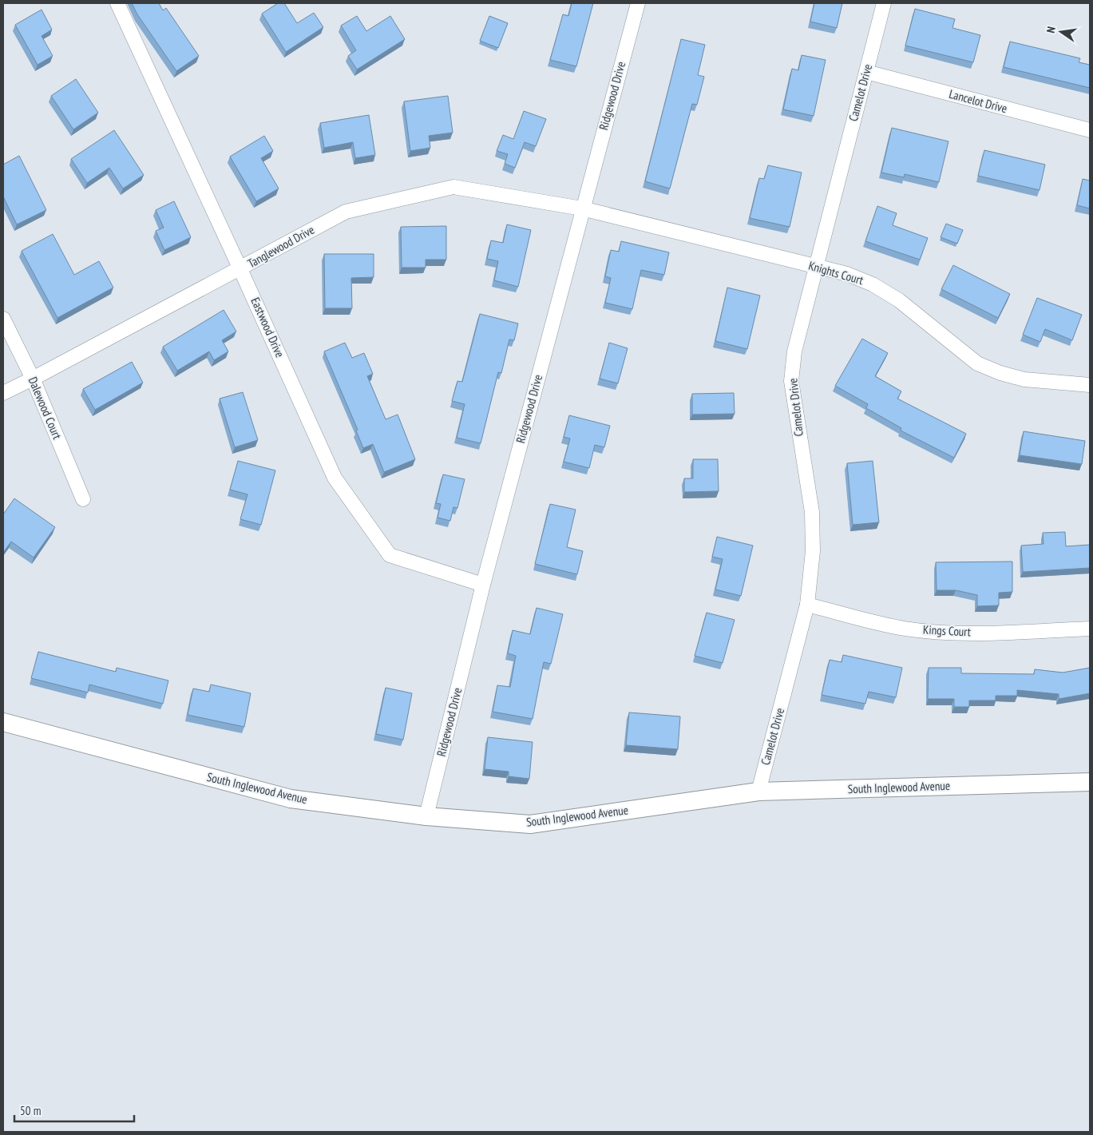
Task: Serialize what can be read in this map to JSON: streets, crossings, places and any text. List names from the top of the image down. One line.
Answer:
{"streets":{"street":["Camelot Drive","Ridgewood Drive","Lancelot Drive","Tanglewood Drive","Knights Court","Eastwood Drive","Dalewood Court","Kings Court","South Inglewood Avenue"]},"crossings":[["Camelot Drive","Lancelot Drive"],["Camelot Drive","Knights Court"],["Camelot Drive","Kings Court"],["Camelot Drive","South Inglewood Avenue"],["Ridgewood Drive","Tanglewood Drive"],["Ridgewood Drive","Knights Court"],["Ridgewood Drive","Eastwood Drive"],["Ridgewood Drive","South Inglewood Avenue"],["Tanglewood Drive","Knights Court"],["Tanglewood Drive","Eastwood Drive"],["Tanglewood Drive","Dalewood Court"]],"scale_bar":"50 m","north":"left"}
